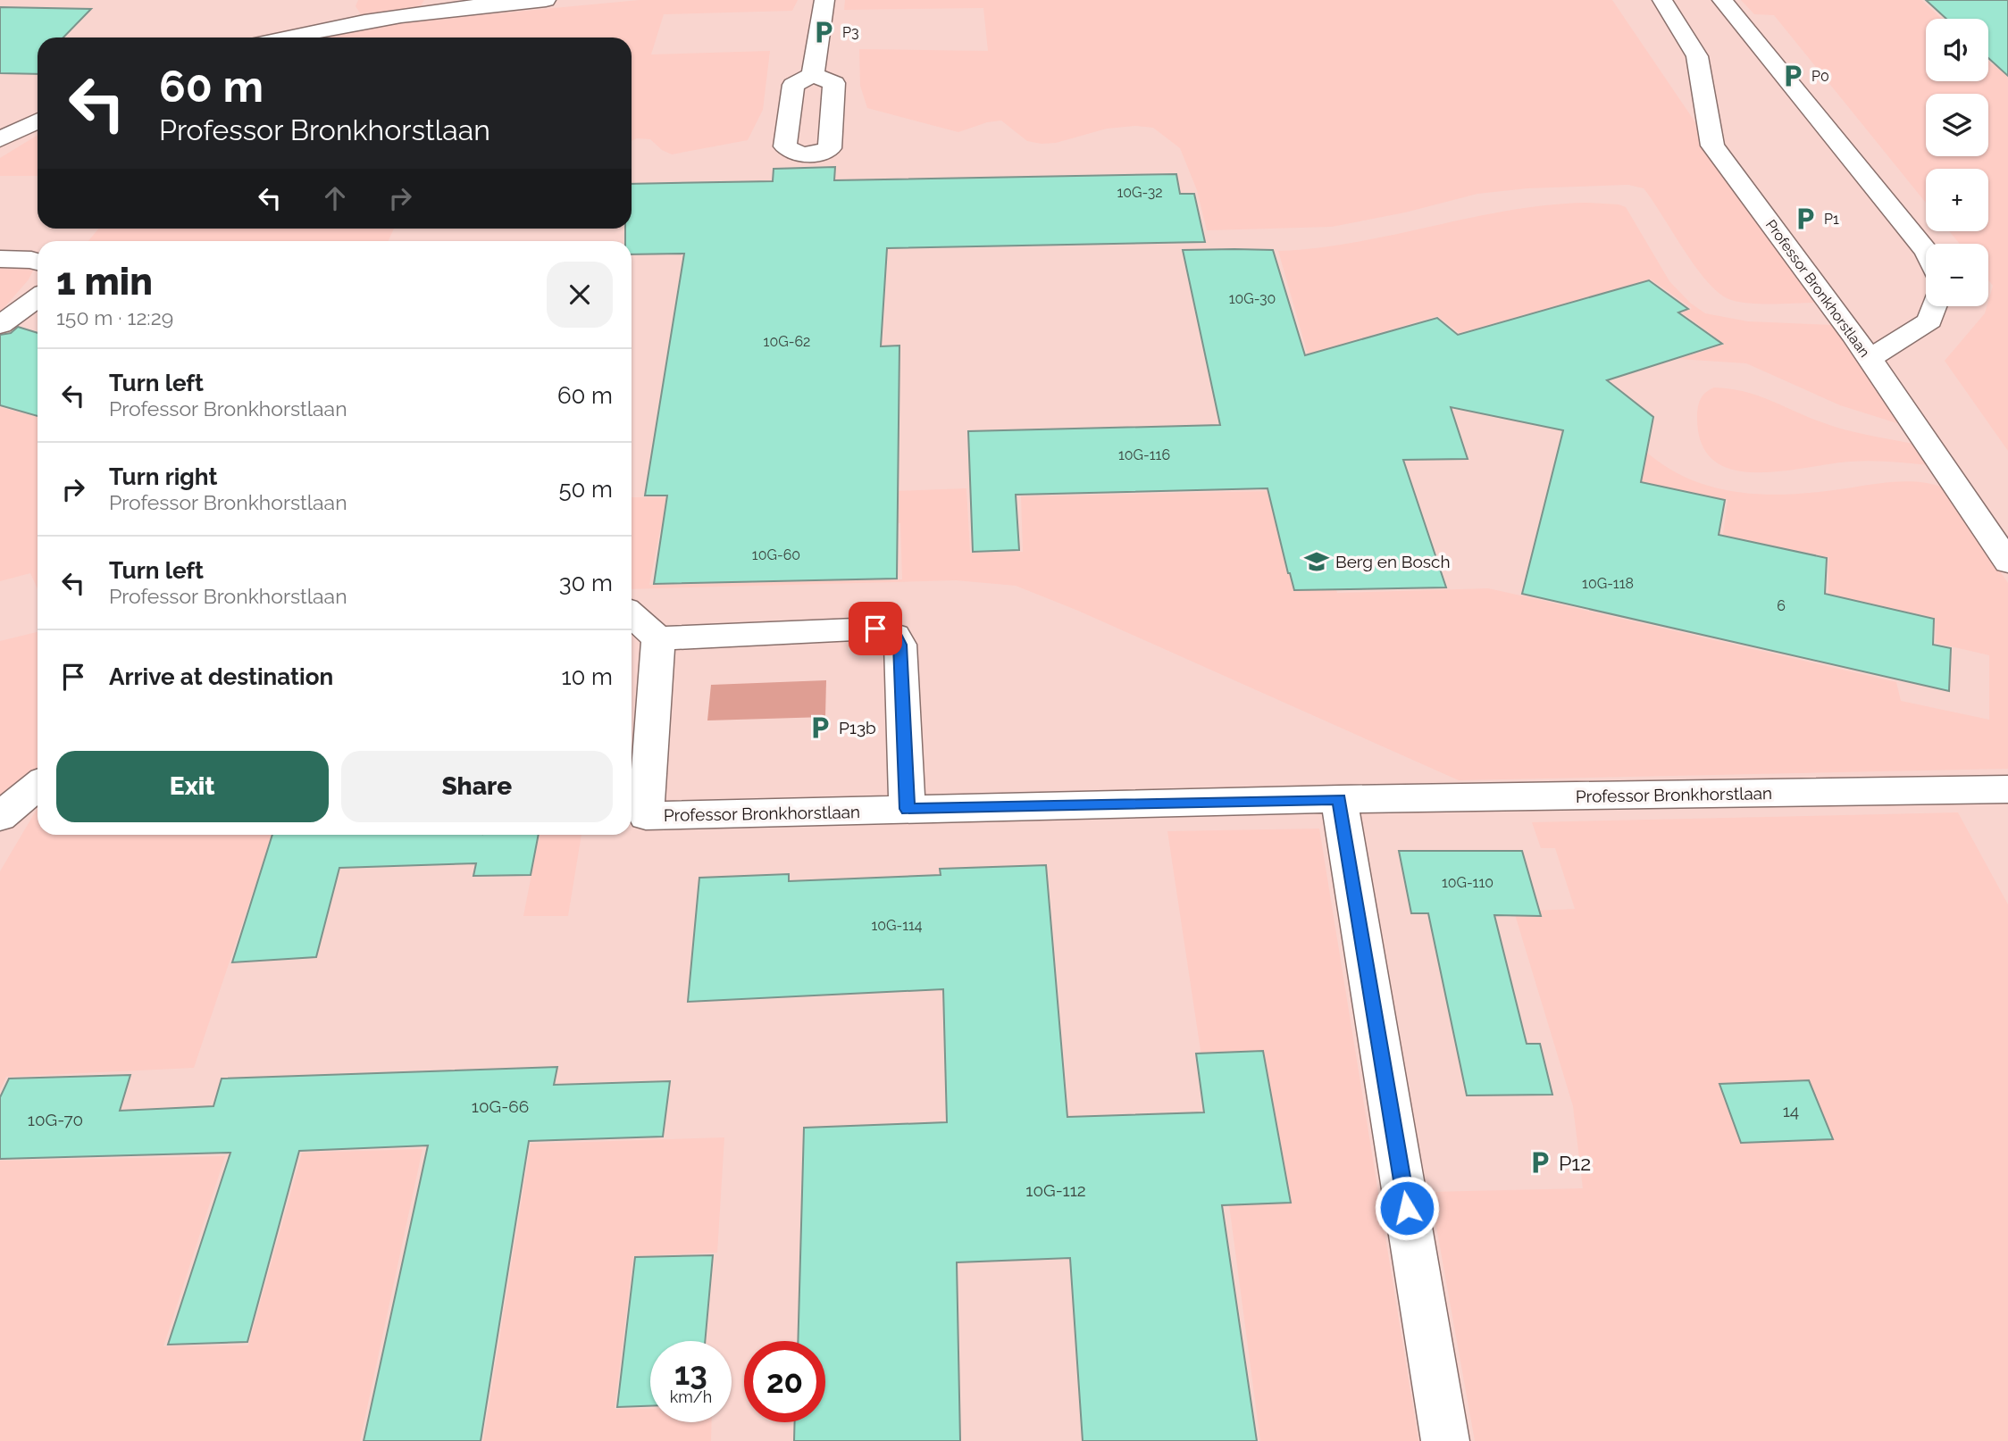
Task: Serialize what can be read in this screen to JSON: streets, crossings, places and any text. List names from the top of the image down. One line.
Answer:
{"streets":{"lane":["Professor Bronkhorstlaan"]},"places":{"parking":["P3","P0","P1","P13b","P12"],"school or university":["Berg en Bosch"]},"house_numbers":["10G-32","10G-30","10G-62","10G-116","10G-60","10G-118","6","10G-110","10G-114","10G-66","14","10G-70","10G-112"],"page":{"map_buttons":["+","−"],"turn":["60 m","Professor Bronkhorstlaan"],"heading":["1 min","150 m · 12:29"],"list":[{"name":"Turn left","note":"Professor Bronkhorstlaan","value":"60 m"},{"name":"Turn right","note":"Professor Bronkhorstlaan","value":"50 m"},{"name":"Turn left","note":"Professor Bronkhorstlaan","value":"30 m"},{"name":"Arrive at destination","value":"10 m"}],"buttons":["Exit","Share"],"speed":"13 km/h","limit":"20"}}
